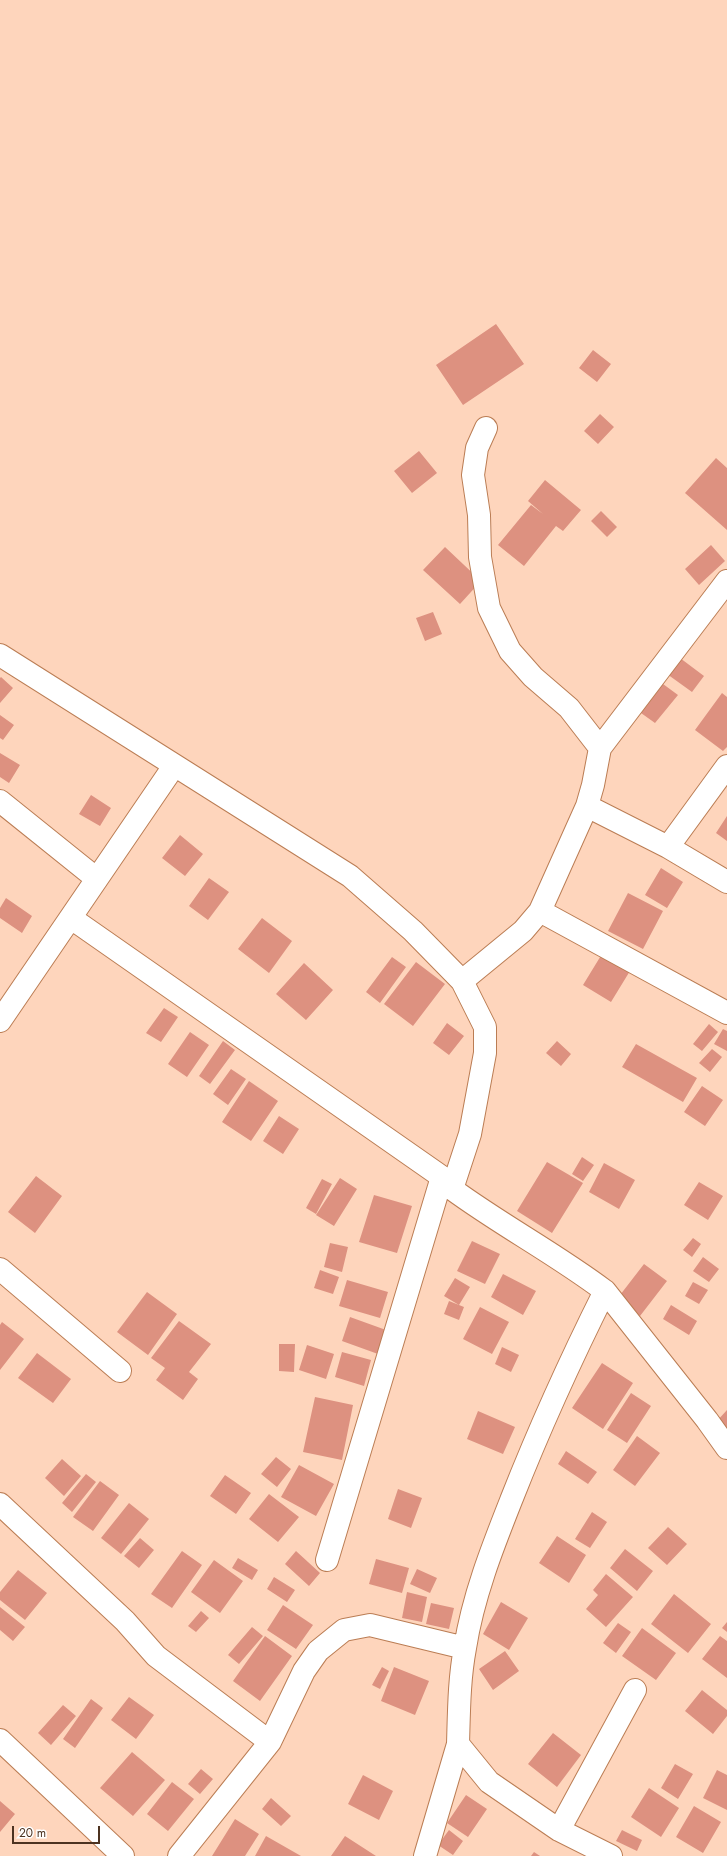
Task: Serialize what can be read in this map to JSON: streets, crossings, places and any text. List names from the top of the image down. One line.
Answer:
{"scale_bar":"20 m"}
